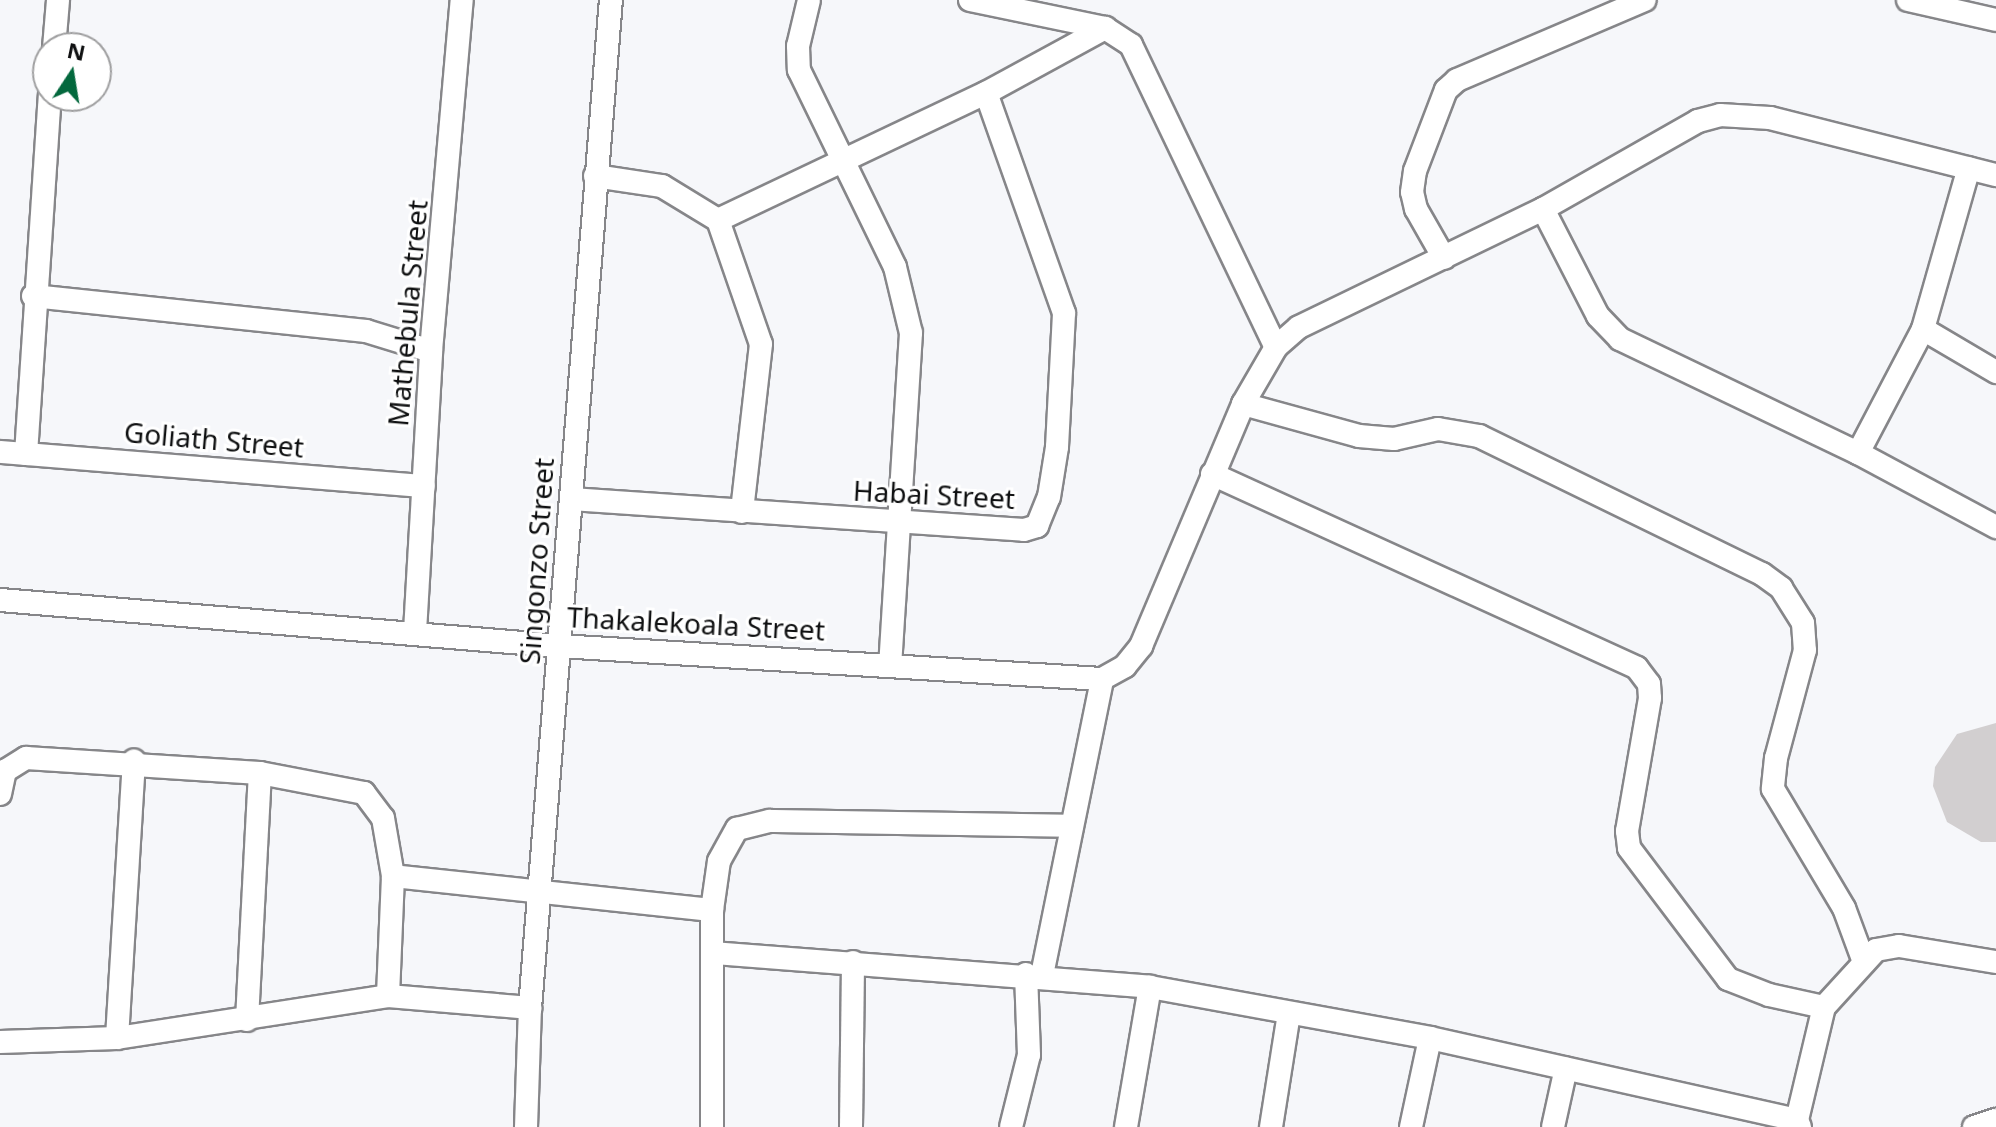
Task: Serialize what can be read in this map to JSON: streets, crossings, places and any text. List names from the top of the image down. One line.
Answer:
{"streets":{"street":["Mathebula Street","Goliath Street","Habai Street","Singonzo Street","Thakalekoala Street"]},"crossings":[["Mathebula Street","Goliath Street"],["Mathebula Street","Thakalekoala Street"],["Habai Street","Singonzo Street"],["Singonzo Street","Thakalekoala Street"]],"north":"top"}
